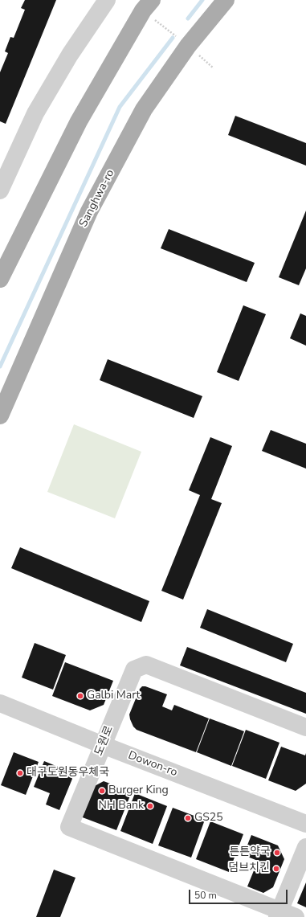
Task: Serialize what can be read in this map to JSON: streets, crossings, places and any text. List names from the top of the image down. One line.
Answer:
{"streets":{"main road":["Sanghwa-ro"],"street":["도원로","Dowon-ro"]},"crossings":[["도원로","Dowon-ro"]],"places":["Galbi Mart","대구도원동우체국","Burger King","NH Bank","GS25","튼튼약국","덤브치킨"],"scale_bar":"50 m"}
